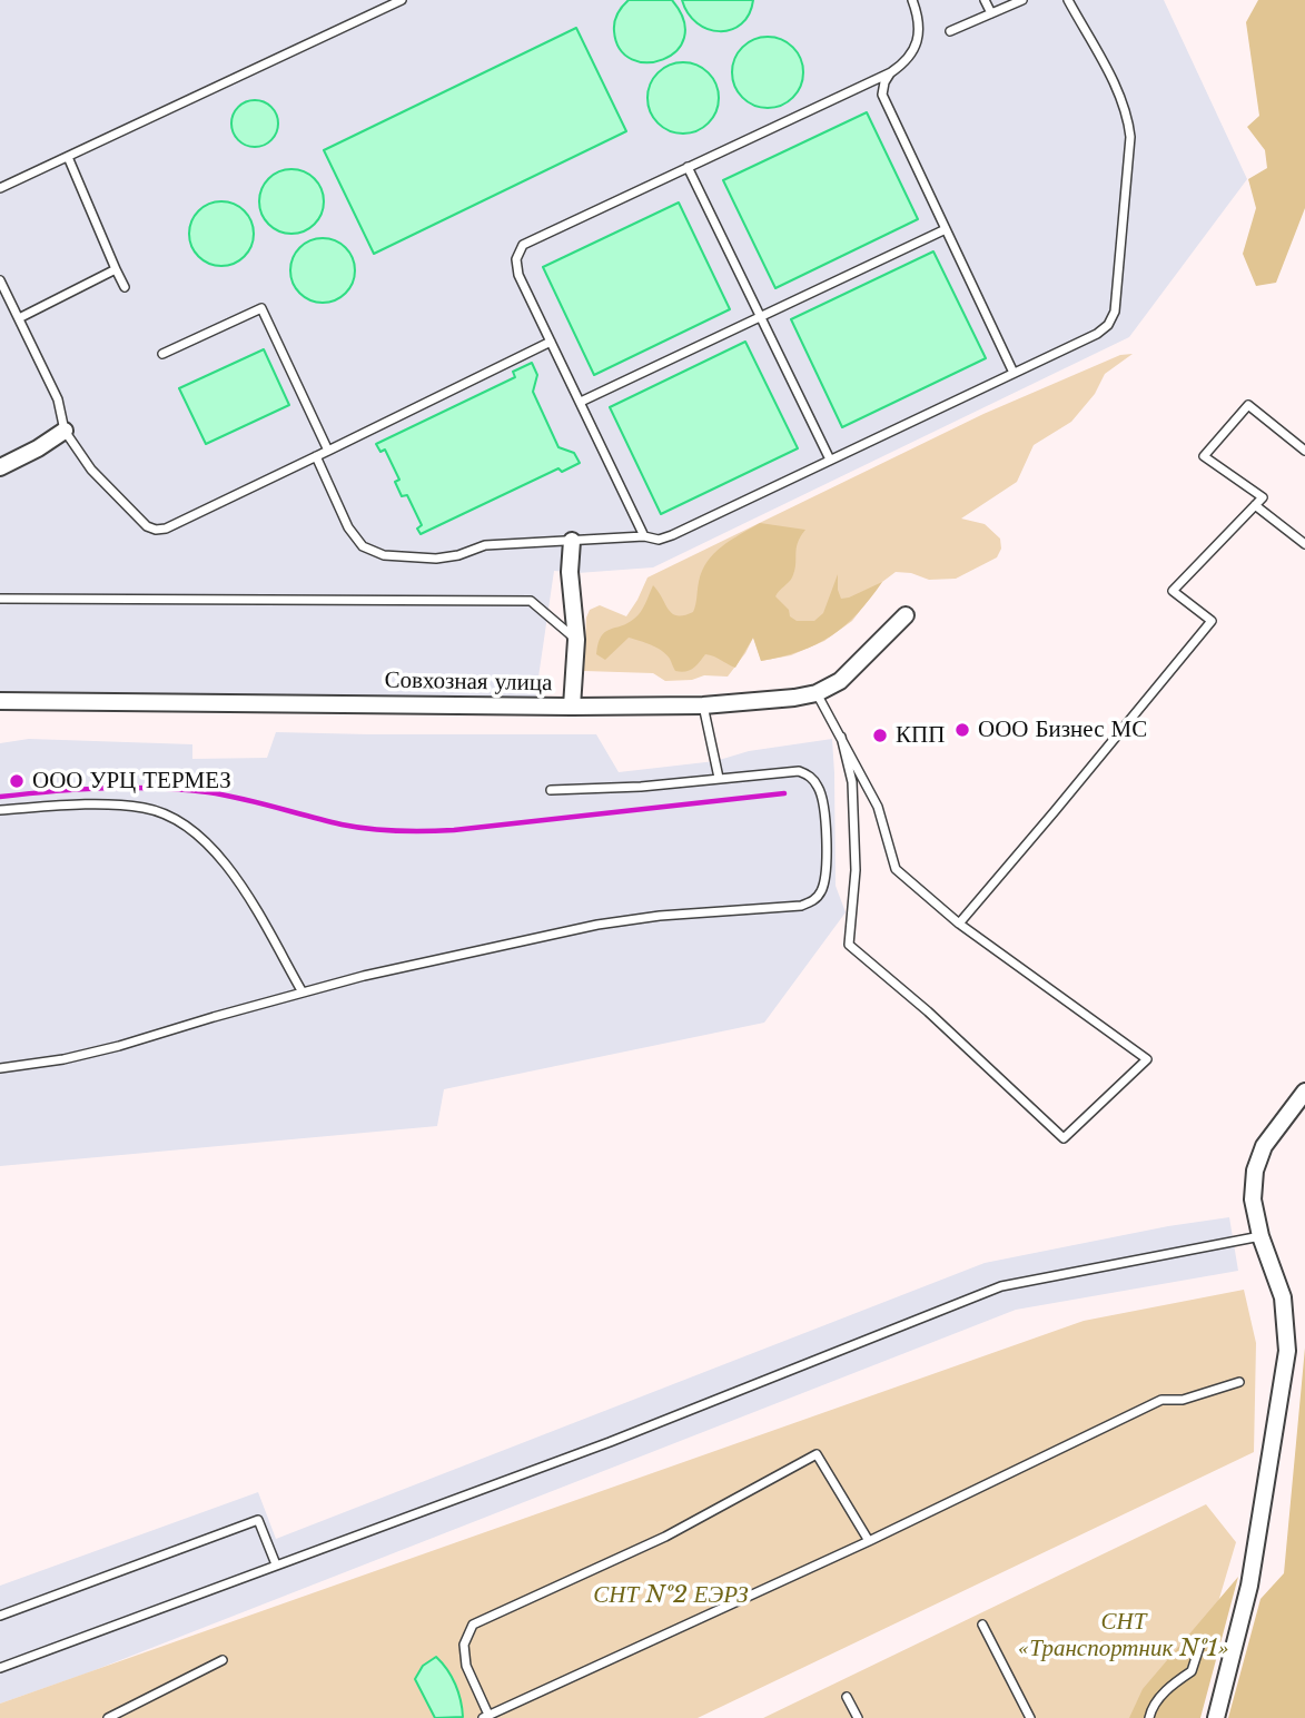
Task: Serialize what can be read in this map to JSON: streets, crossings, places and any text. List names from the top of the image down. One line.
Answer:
{"streets":{"street":["Совхозная улица"]},"parks":["СНТ №2 ЕЭРЗ","СНТ «Транспортник №1»"],"places":["ООО Бизнес МС","КПП","ООО УРЦ ТЕРМЕЗ"]}
